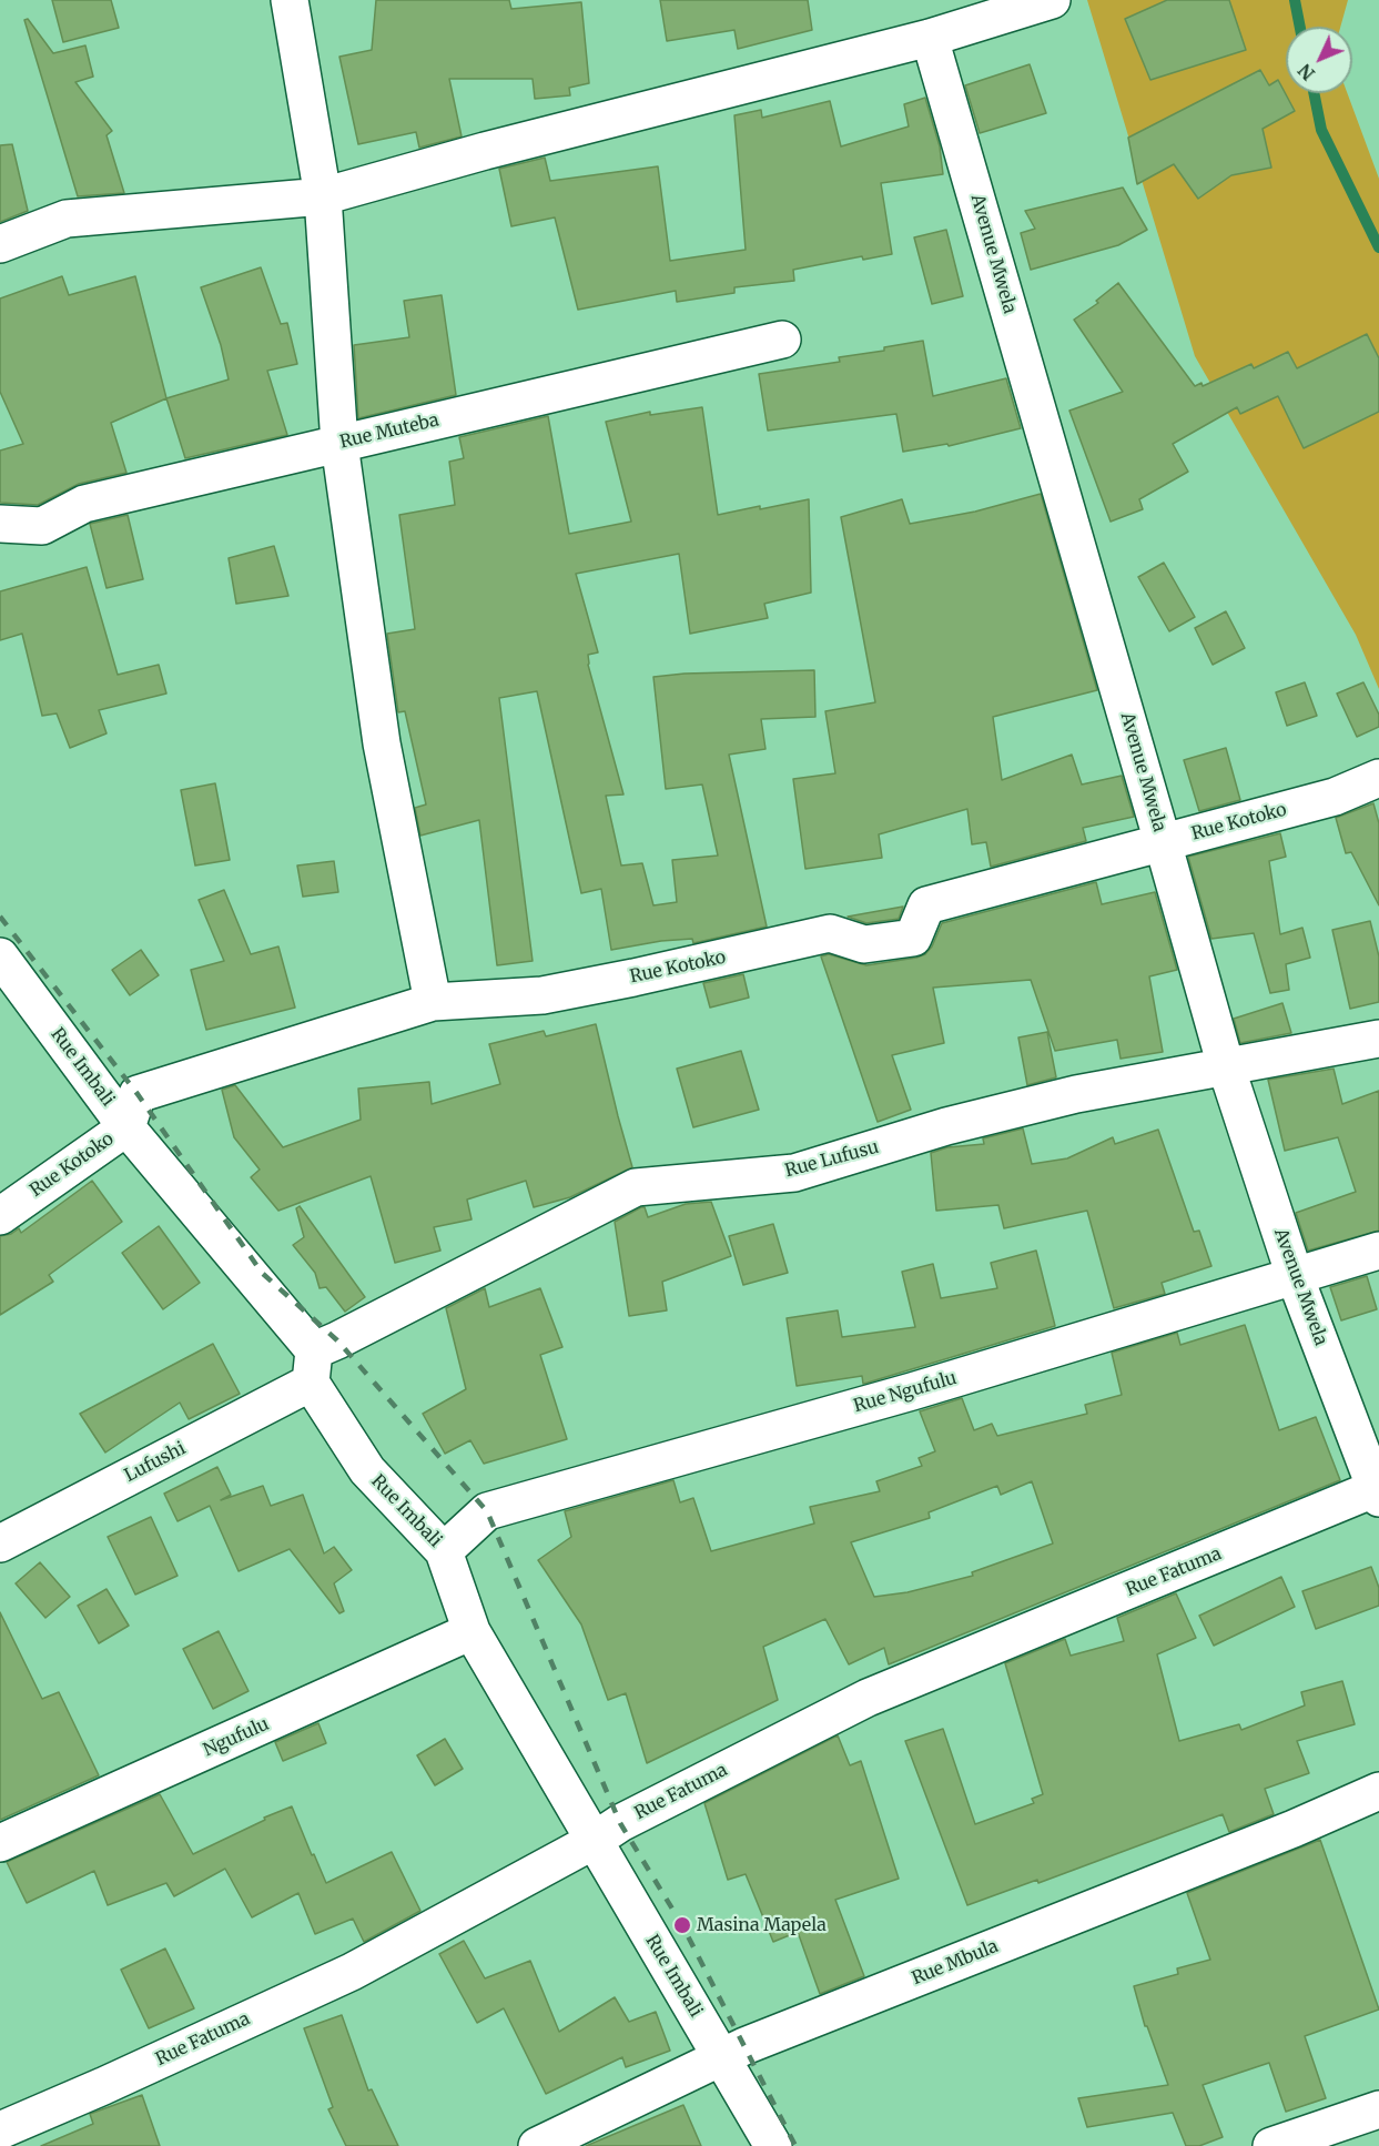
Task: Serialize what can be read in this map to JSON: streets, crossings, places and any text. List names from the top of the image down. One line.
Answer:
{"streets":{"street":["Avenue Mwela","Rue Muteba","Rue Kotoko","Rue Imbali","Rue Lufusu","Rue Ngufulu","Lufushi","Rue Fatuma","Ngufulu","Rue Mbula"]},"crossings":[["Avenue Mwela","Rue Kotoko"],["Avenue Mwela","Rue Lufusu"],["Avenue Mwela","Rue Ngufulu"],["Avenue Mwela","Rue Fatuma"],["Rue Kotoko","Rue Imbali"],["Rue Imbali","Rue Lufusu"],["Rue Imbali","Rue Ngufulu"],["Rue Imbali","Lufushi"],["Rue Imbali","Rue Fatuma"],["Rue Imbali","Ngufulu"],["Rue Imbali","Rue Mbula"],["Rue Lufusu","Lufushi"]],"places":["Masina Mapela"],"north":"bottom left"}
